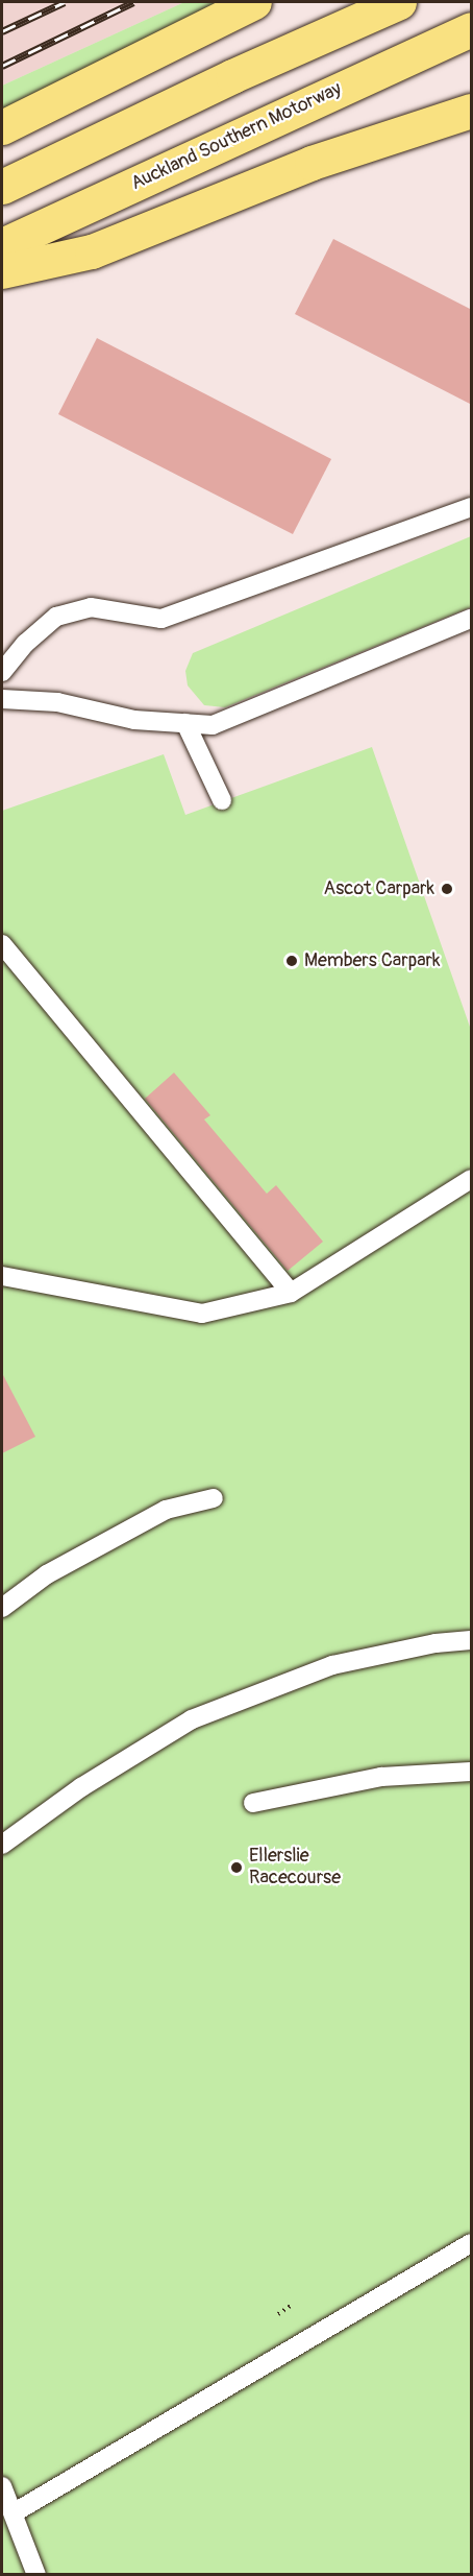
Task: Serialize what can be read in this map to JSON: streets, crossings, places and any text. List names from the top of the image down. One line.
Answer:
{"streets":{"highway":["Auckland Southern Motorway"]},"places":["Ascot Carpark","Members Carpark","Ellerslie Racecourse"]}
